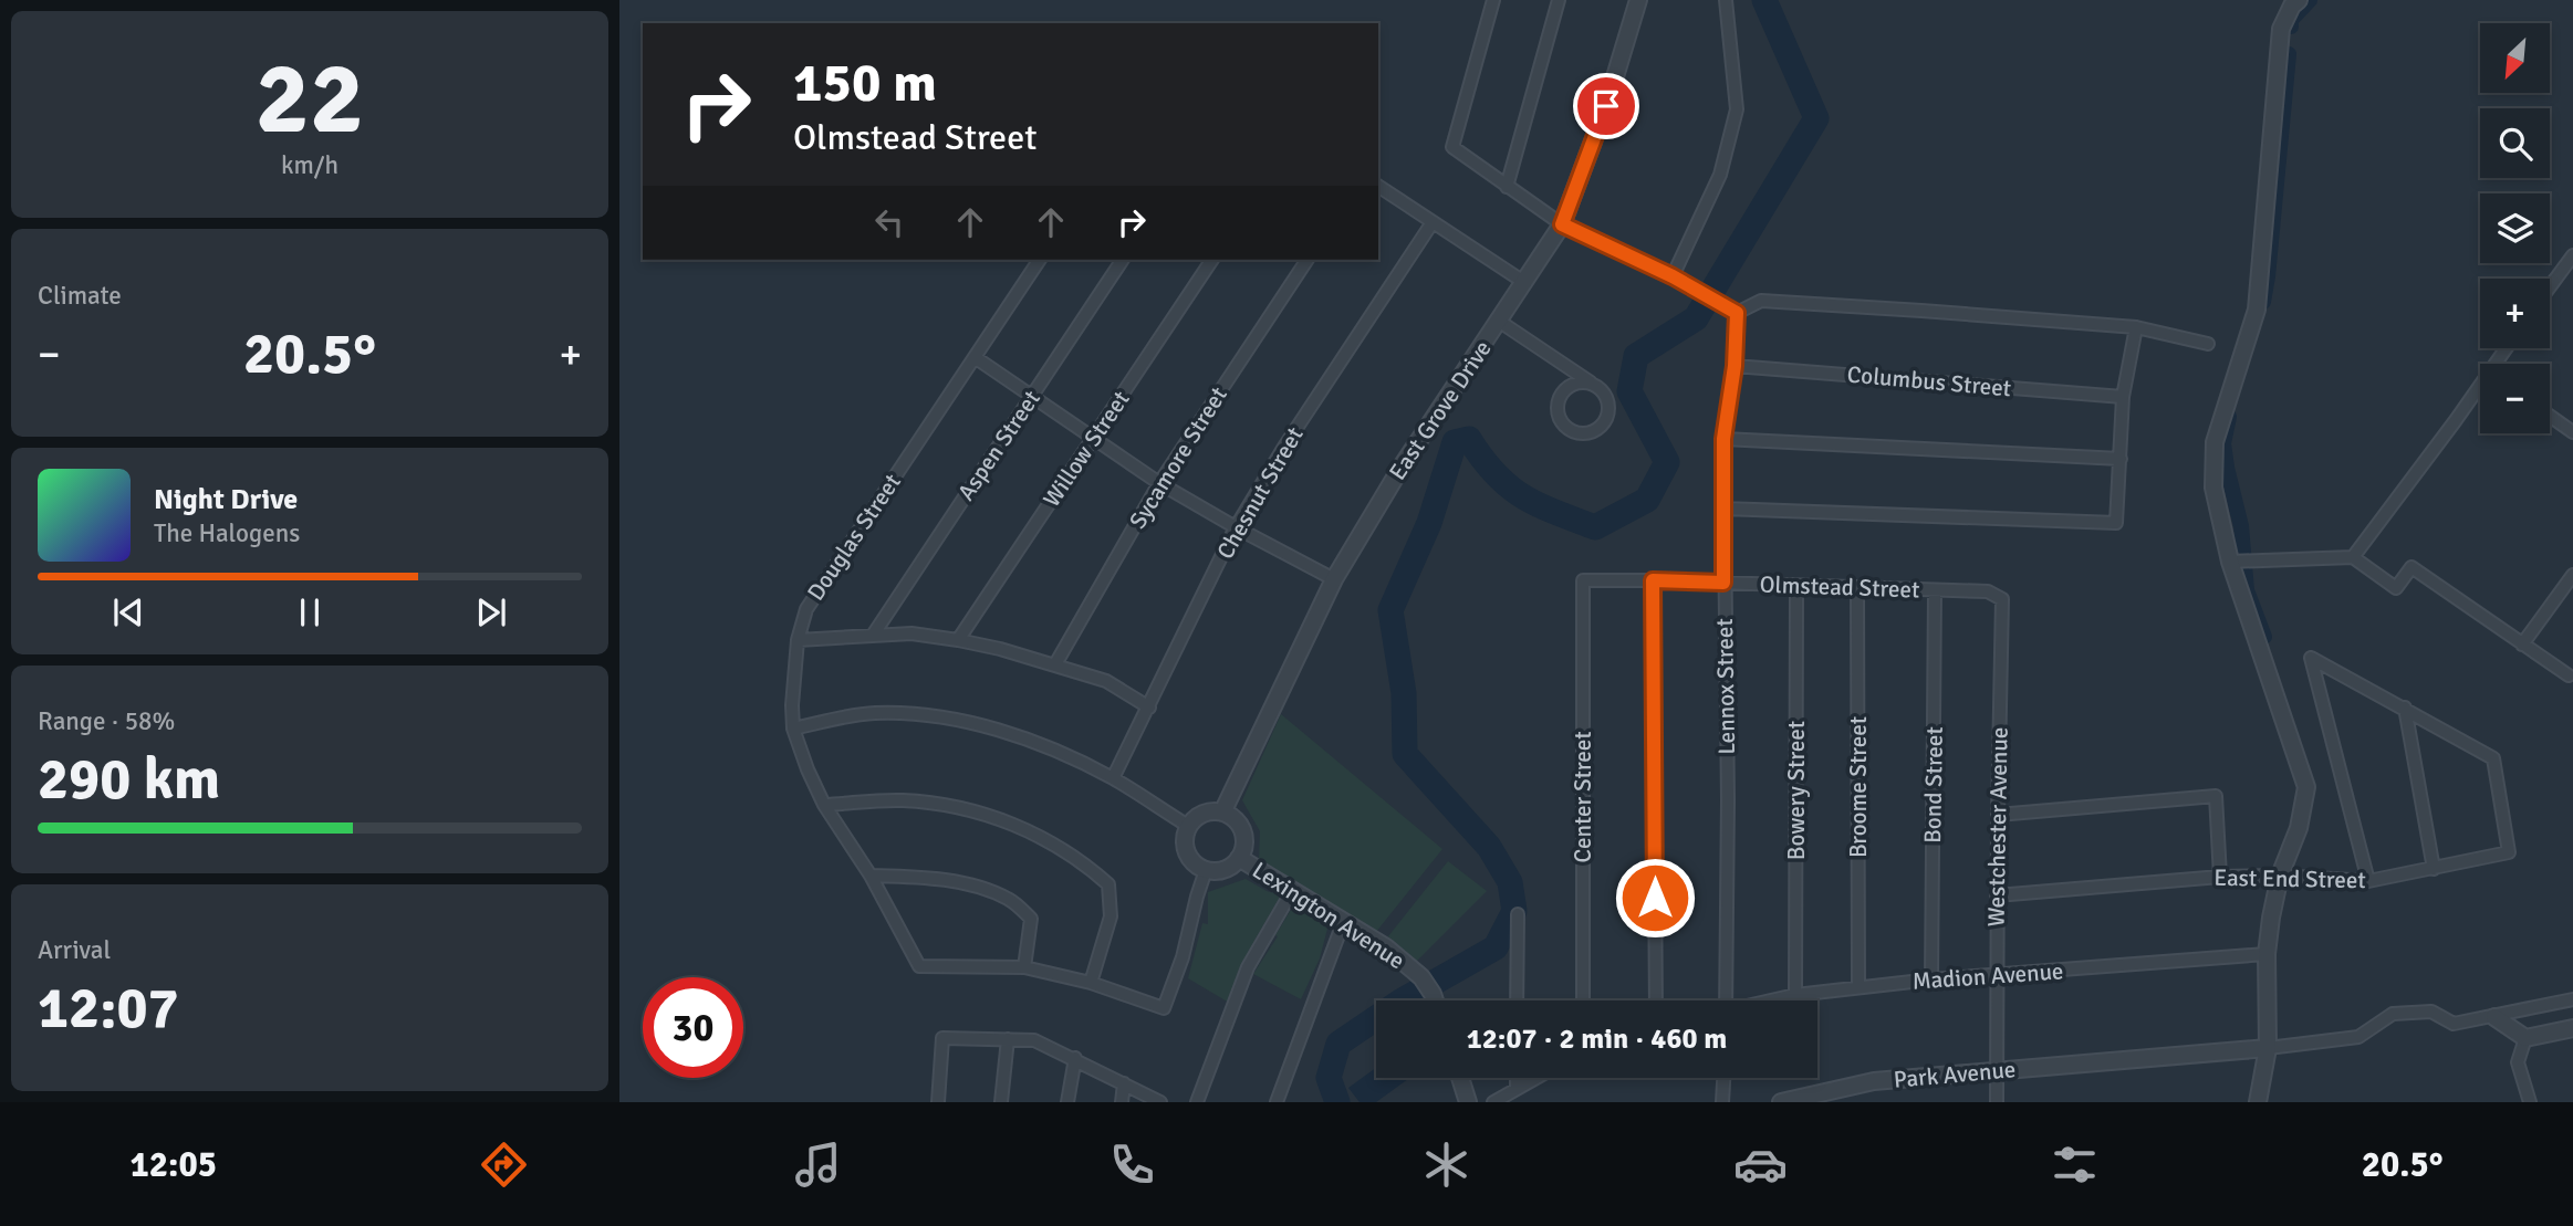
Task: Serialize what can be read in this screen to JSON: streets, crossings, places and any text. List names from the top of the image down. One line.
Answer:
{"streets":{"street":["Columbus Street","East Grove Drive","Aspen Street","Willow Street","Sycamore Street","Chesnut Street","Douglas Street","Olmstead Street","Lennox Street","Bond Street","Broome Street","Bowery Street","Center Street","Westchester Avenue","East End Street","Lexington Avenue","Madion Avenue","Park Avenue"]},"crossings":[["Columbus Street","Lennox Street"],["East Grove Drive","Lexington Avenue"],["Olmstead Street","Lennox Street"],["Olmstead Street","Bond Street"],["Olmstead Street","Broome Street"],["Olmstead Street","Bowery Street"],["Olmstead Street","Center Street"],["Olmstead Street","Westchester Avenue"],["Bond Street","Madion Avenue"],["Broome Street","Madion Avenue"],["Bowery Street","Madion Avenue"],["Westchester Avenue","East End Street"],["Westchester Avenue","Madion Avenue"],["Westchester Avenue","Park Avenue"]],"north":"bottom left","page":{"tile":[["22","km/h"],"Climate",["Range · 58%","290 km"],["Arrival","12:07"]],"map_buttons":["+","−"],"turn":["150 m","Olmstead Street"],"heat":["−","20.5°","+"],"song":["Night Drive","The Halogens"],"limit":"30","trip":"12:07 · 2 min · 460 m","tabs":["12:05","20.5°"]}}
